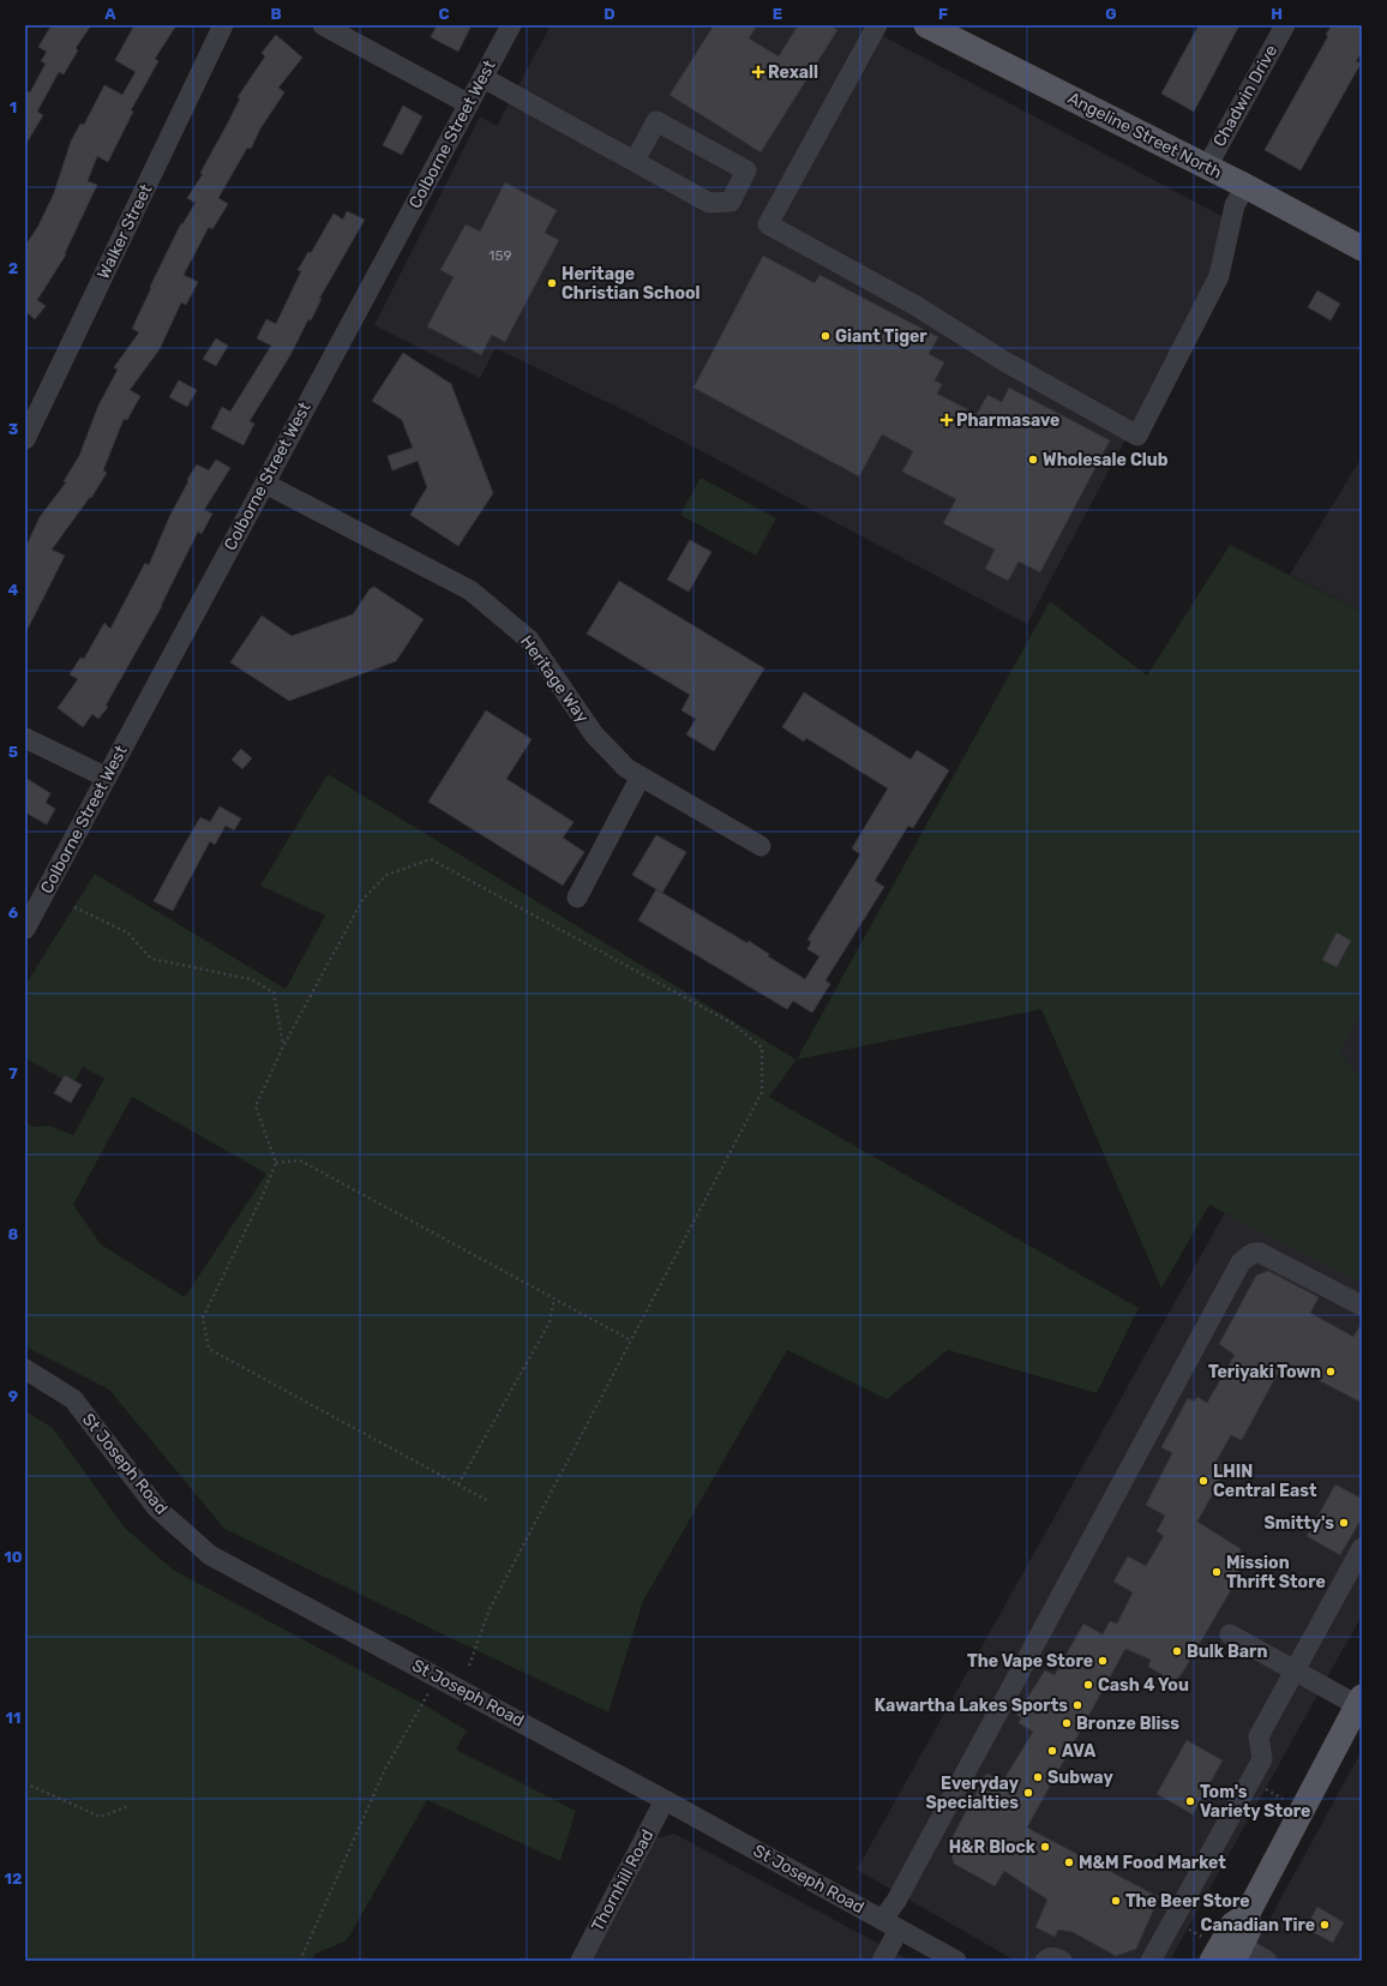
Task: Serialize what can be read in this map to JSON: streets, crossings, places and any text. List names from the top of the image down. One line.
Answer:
{"streets":{"main road":["Angeline Street North"],"street":["Chadwin Drive","Colborne Street West","Walker Street","Heritage Way","St Joseph Road","Thornhill Road"]},"crossings":[["Chadwin Drive","Angeline Street North"],["Colborne Street West","Heritage Way"],["St Joseph Road","Thornhill Road"]],"places":{"health":["Rexall","Pharmasave"],"other":["Heritage Christian School","Giant Tiger","Wholesale Club","Teriyaki Town","LHIN Central East","Smitty's","Mission Thrift Store","Bulk Barn","The Vape Store","Cash 4 You","Kawartha Lakes Sports","Bronze Bliss","AVA","Subway","Everyday Specialties","Tom's Variety Store","H&R Block","M&M Food Market","The Beer Store","Canadian Tire"]},"house_numbers":["159"],"grid":{"columns":["A","B","C","D","E","F","G","H"],"rows":["1","2","3","4","5","6","7","8","9","10","11","12"]}}
